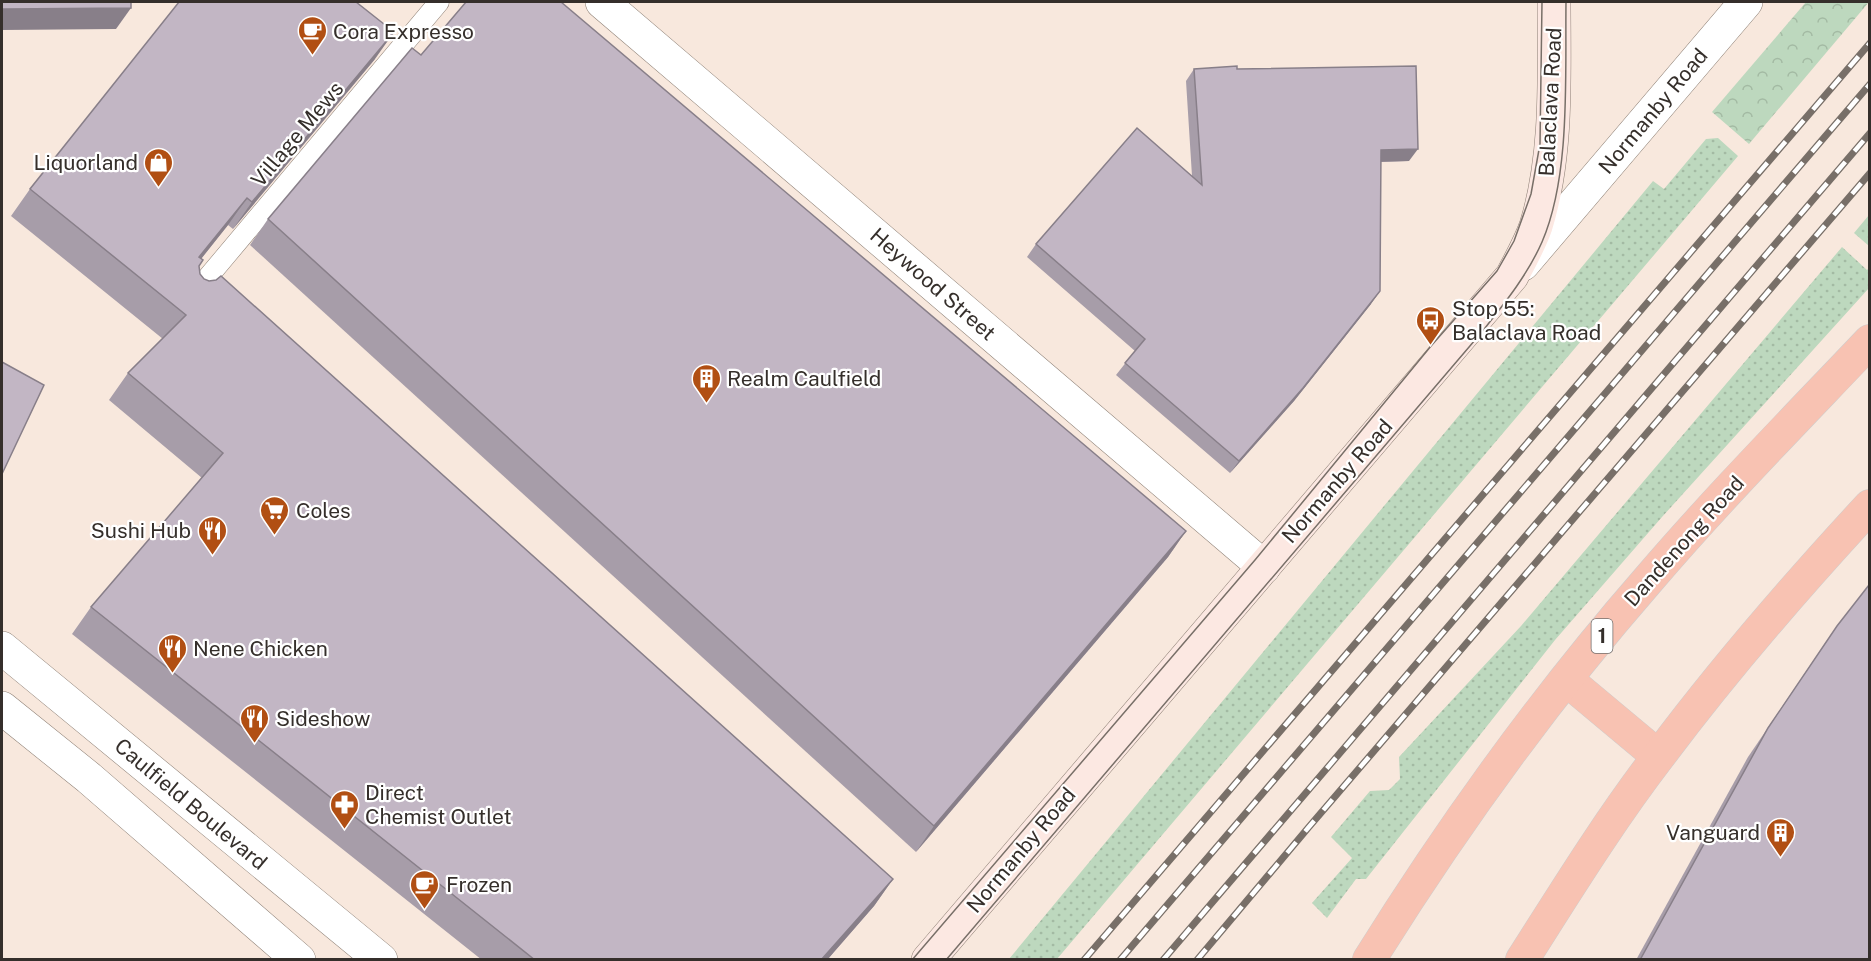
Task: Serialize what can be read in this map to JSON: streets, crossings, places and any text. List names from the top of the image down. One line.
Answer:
{"streets":{"highway":["Dandenong Road","1"],"main road":["Balaclava Road","Normanby Road"],"street":["Heywood Street","Caulfield Boulevard"],"lane":["Village Mews"]},"crossings":[["Balaclava Road","Normanby Road"],["Normanby Road","Heywood Street"]],"places":{"cafe":["Cora Expresso","Frozen"],"shop":["Liquorland"],"bus stop":["Stop 55: Balaclava Road"],"building":["Realm Caulfield","Vanguard"],"supermarket":["Coles"],"restaurant":["Sushi Hub","Nene Chicken","Sideshow"],"pharmacy":["Direct Chemist Outlet"]}}
